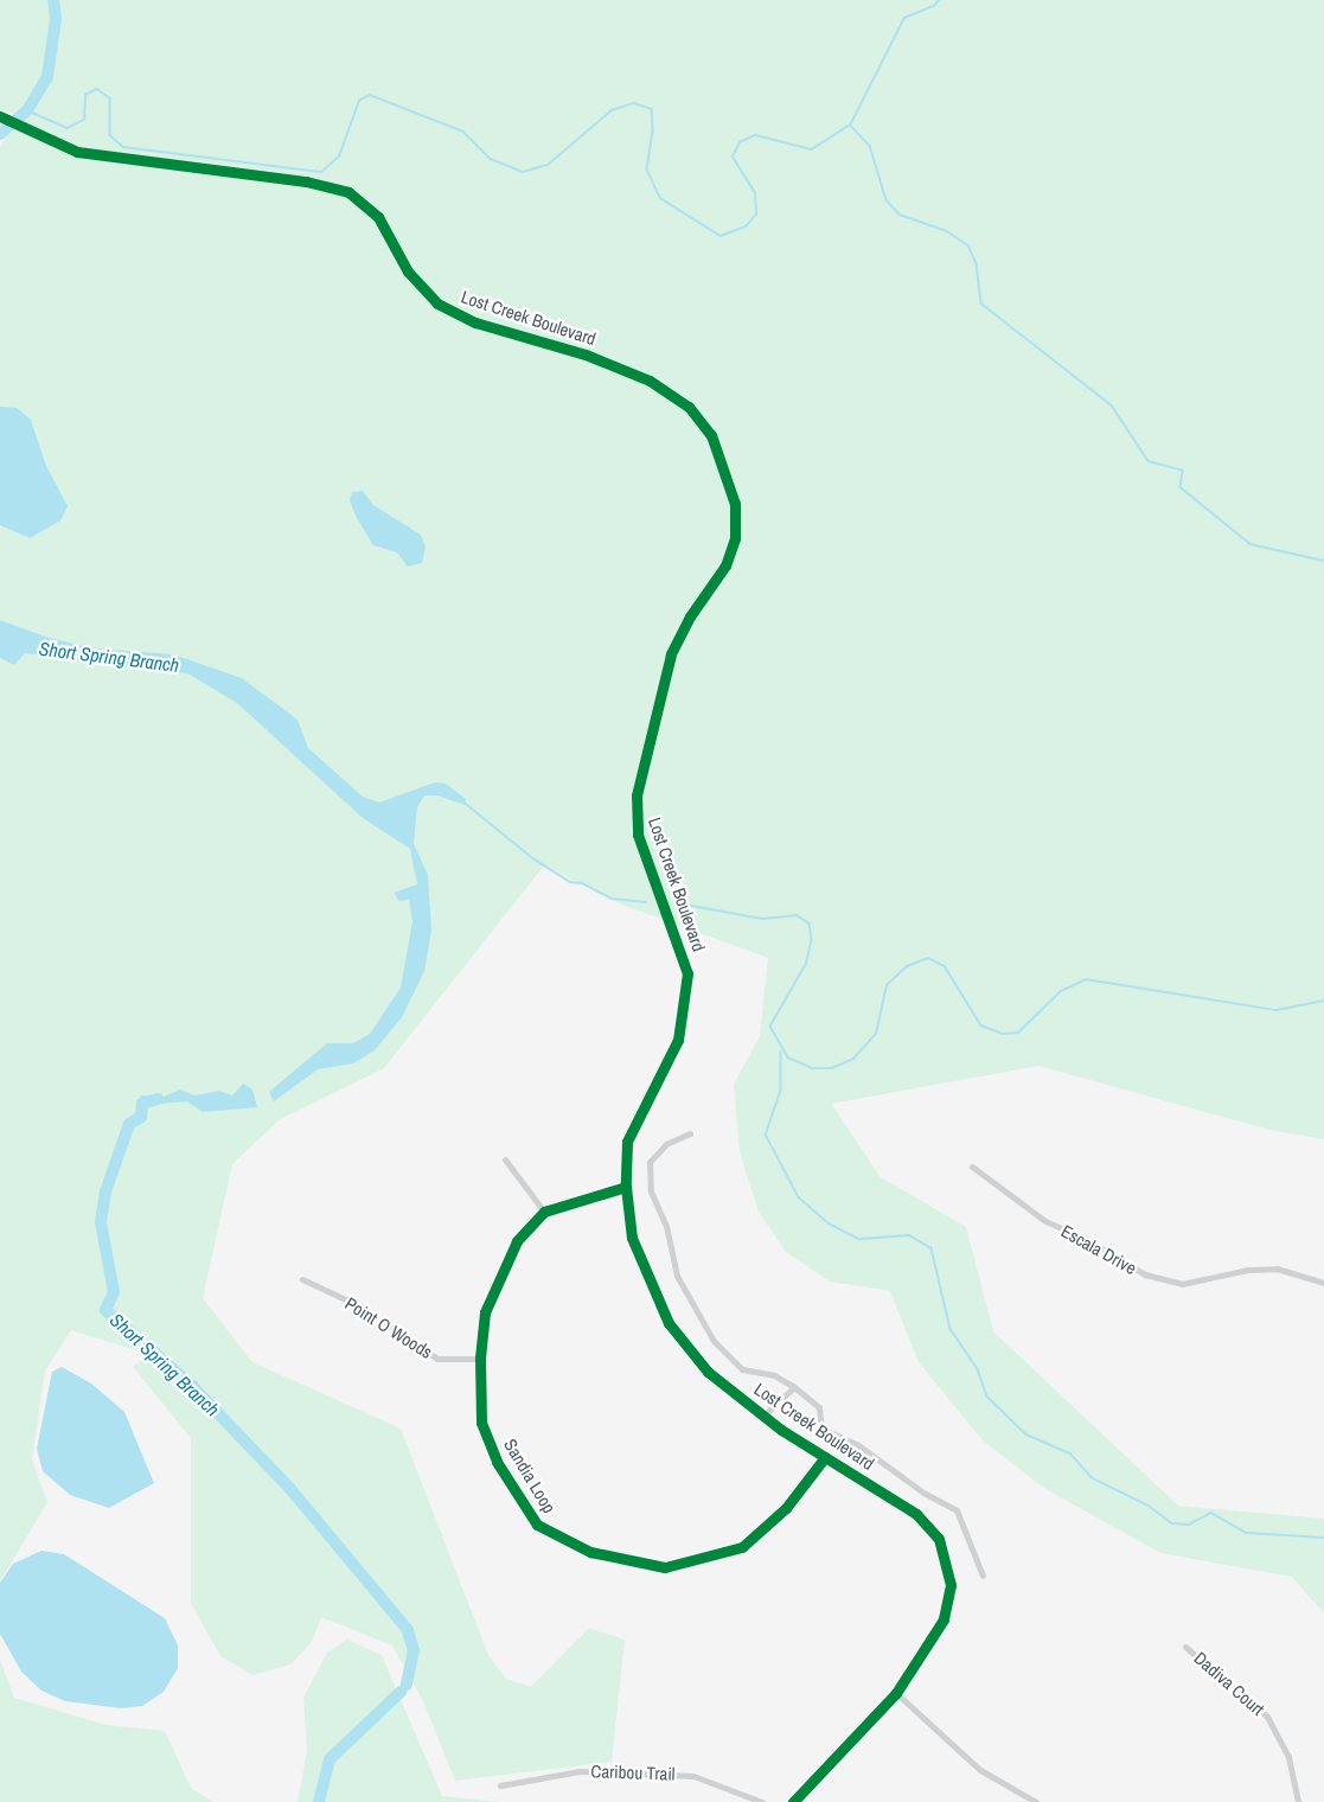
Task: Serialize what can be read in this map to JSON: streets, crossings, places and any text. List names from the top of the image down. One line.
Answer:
{"streets":{"street":["Lost Creek Boulevard","Escala Drive","Point O Woods","Sandia Loop","Dadiva Court","Caribou Trail"]},"crossings":[["Lost Creek Boulevard","Sandia Loop"],["Point O Woods","Sandia Loop"]],"water":["Short Spring Branch"]}
